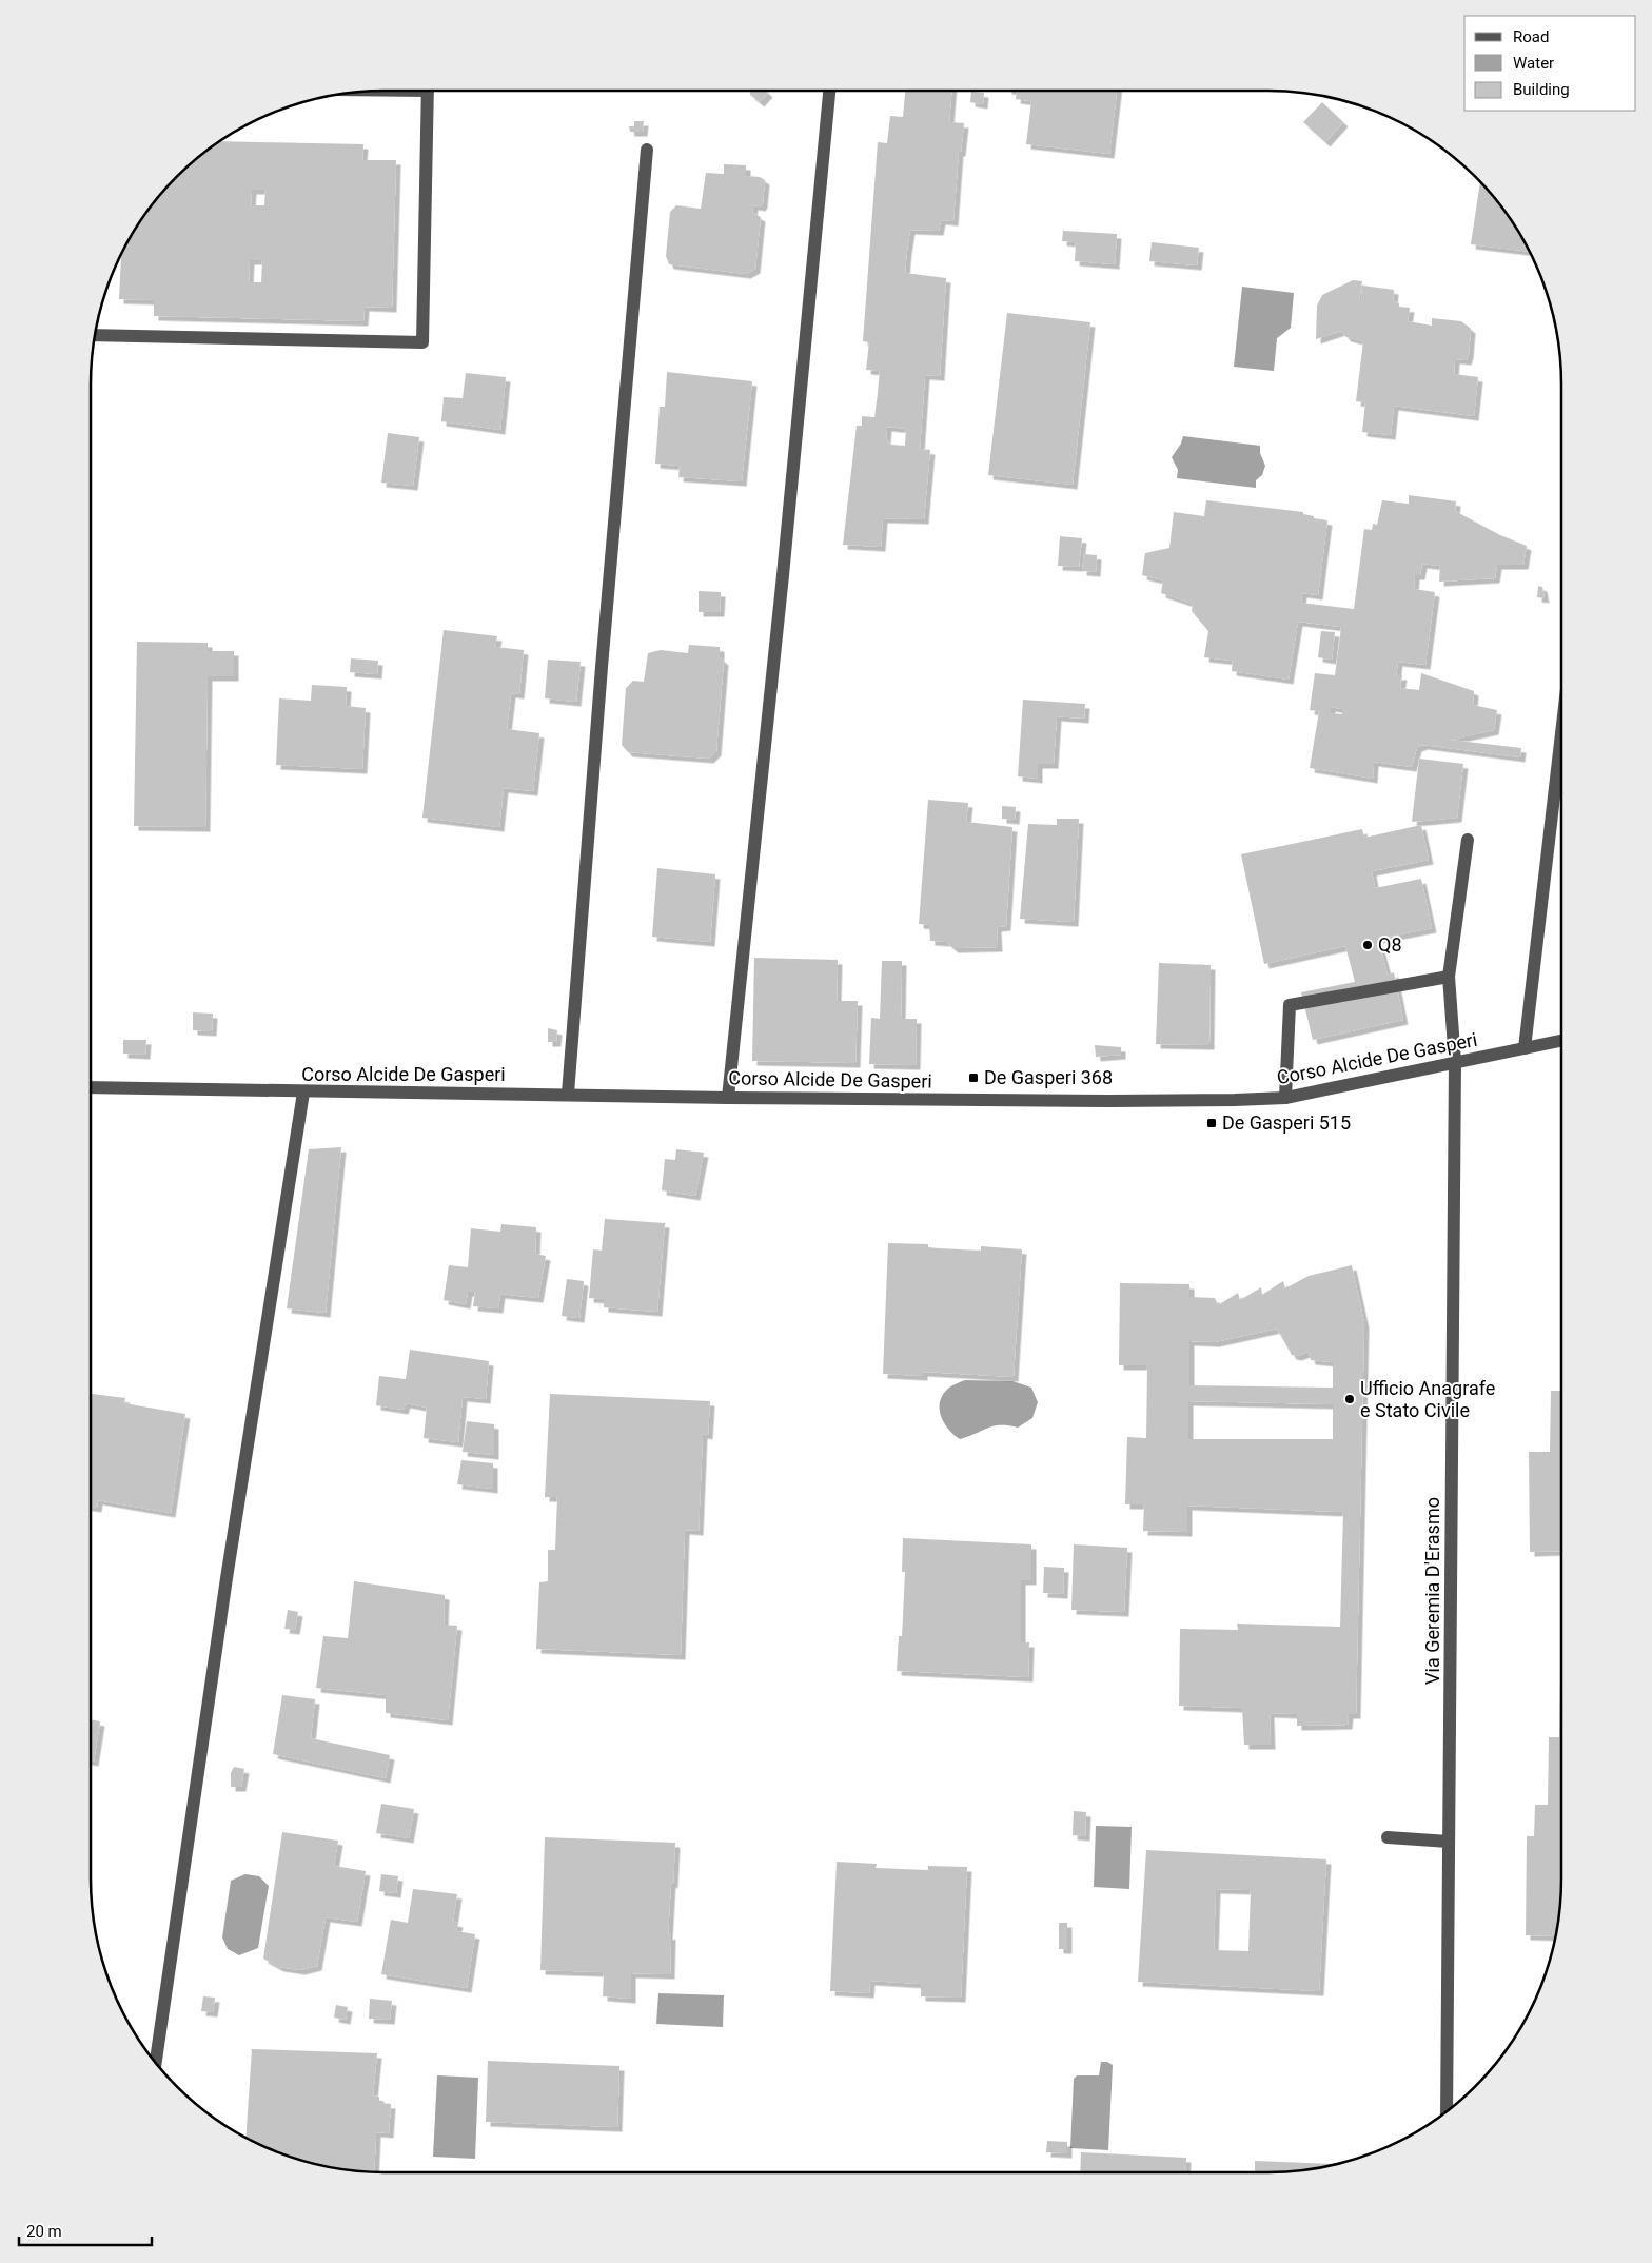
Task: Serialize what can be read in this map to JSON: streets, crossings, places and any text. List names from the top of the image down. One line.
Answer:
{"streets":{"street":["Corso Alcide De Gasperi","Via Geremia D'Erasmo"]},"crossings":[["Corso Alcide De Gasperi","Via Geremia D'Erasmo"]],"places":{"other":["Q8","Ufficio Anagrafe e Stato Civile"],"transit":["De Gasperi 368","De Gasperi 515"]},"legend":["Road","Water","Building"],"scale_bar":"20 m"}
